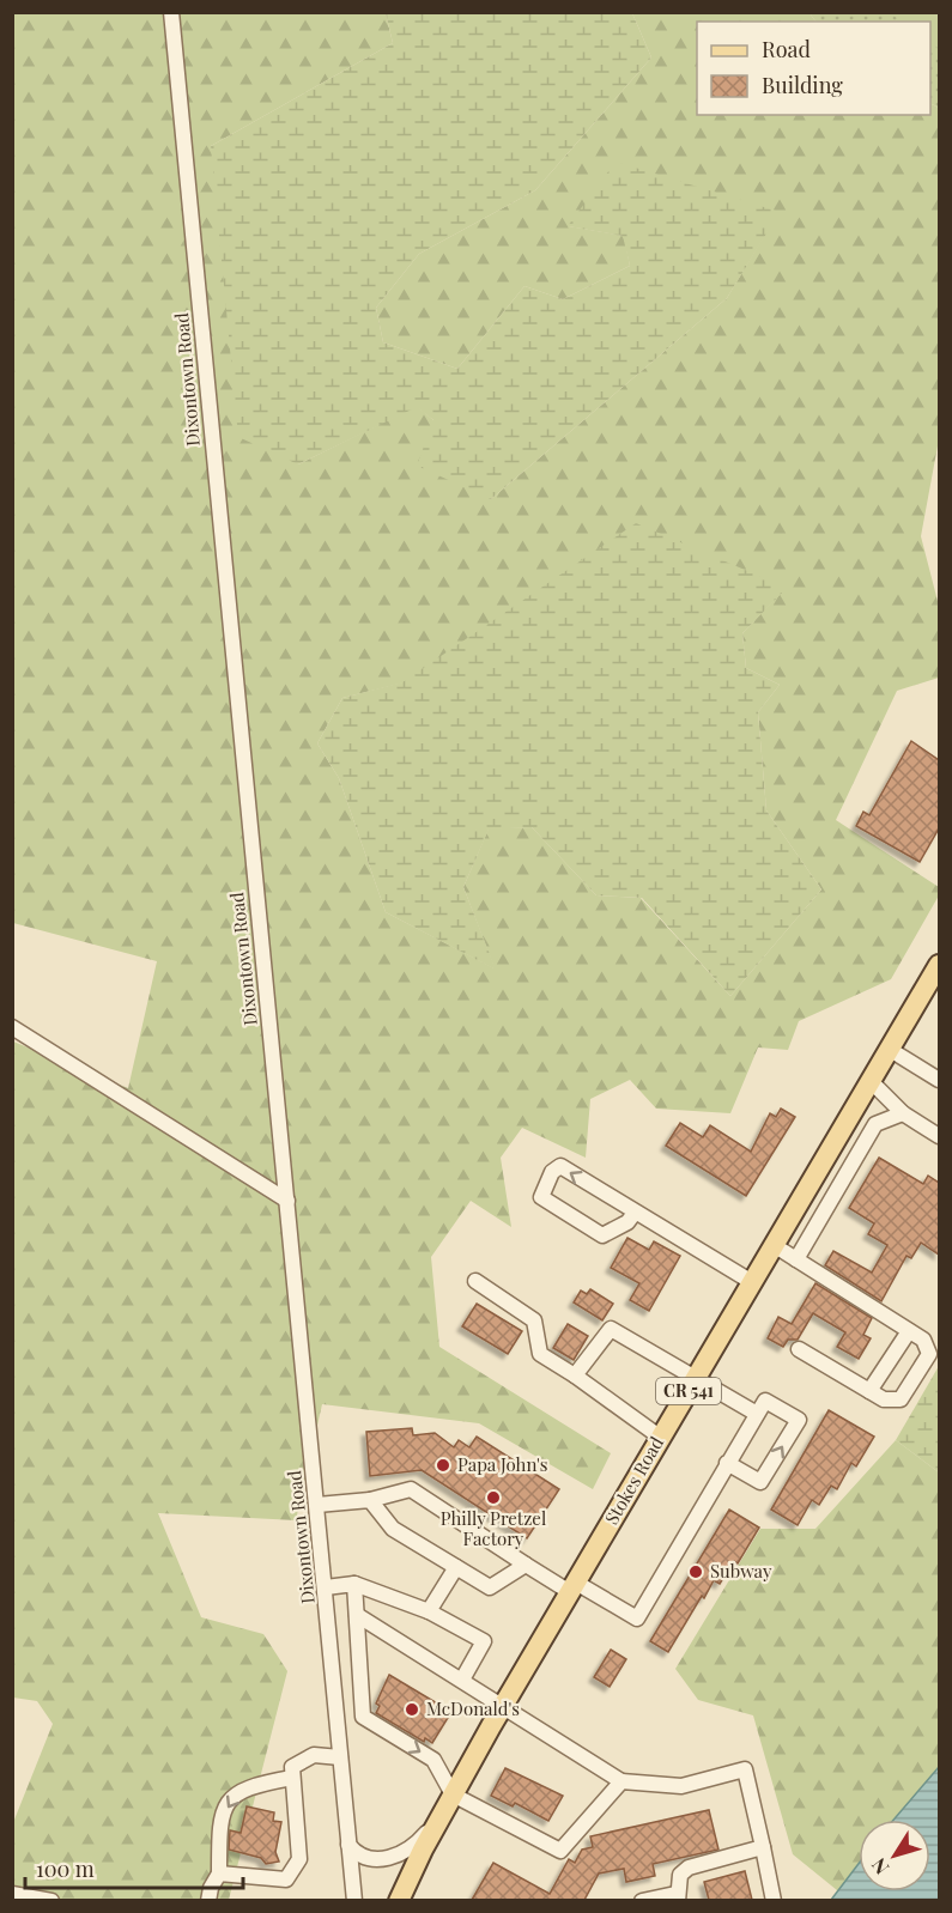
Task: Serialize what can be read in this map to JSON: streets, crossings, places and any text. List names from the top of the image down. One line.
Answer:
{"streets":{"main road":["CR 541","Stokes Road"],"street":["Dixontown Road"]},"places":["Papa John's","Philly Pretzel Factory","Subway","McDonald's"],"legend":["Road","Building"],"scale_bar":"100 m","north":"bottom left"}
